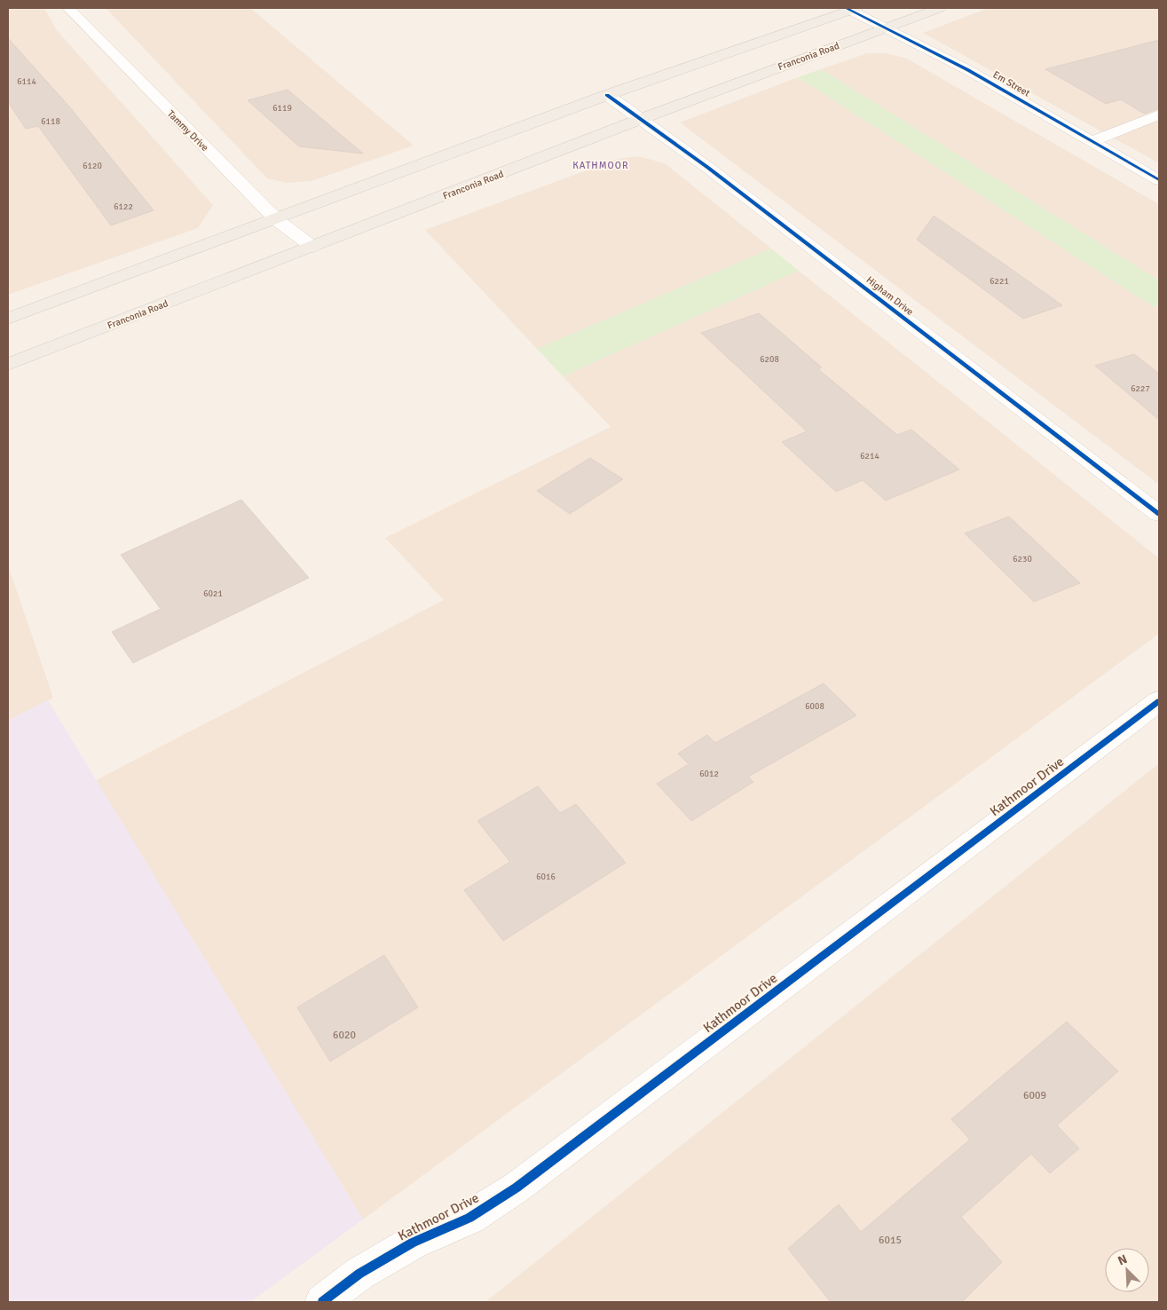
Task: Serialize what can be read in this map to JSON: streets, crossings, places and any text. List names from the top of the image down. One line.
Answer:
{"streets":{"main road":["Franconia Road"],"street":["Em Street","Tammy Drive","Higham Drive","Kathmoor Drive"]},"crossings":[["Franconia Road","Em Street"],["Franconia Road","Tammy Drive"],["Franconia Road","Higham Drive"]],"districts":["KATHMOOR"],"house_numbers":["6114","6119","6118","6120","6122","6221","6208","6227","6214","6230","6021","6008","6012","6016","6020","6009","6015"],"north":"top left"}
